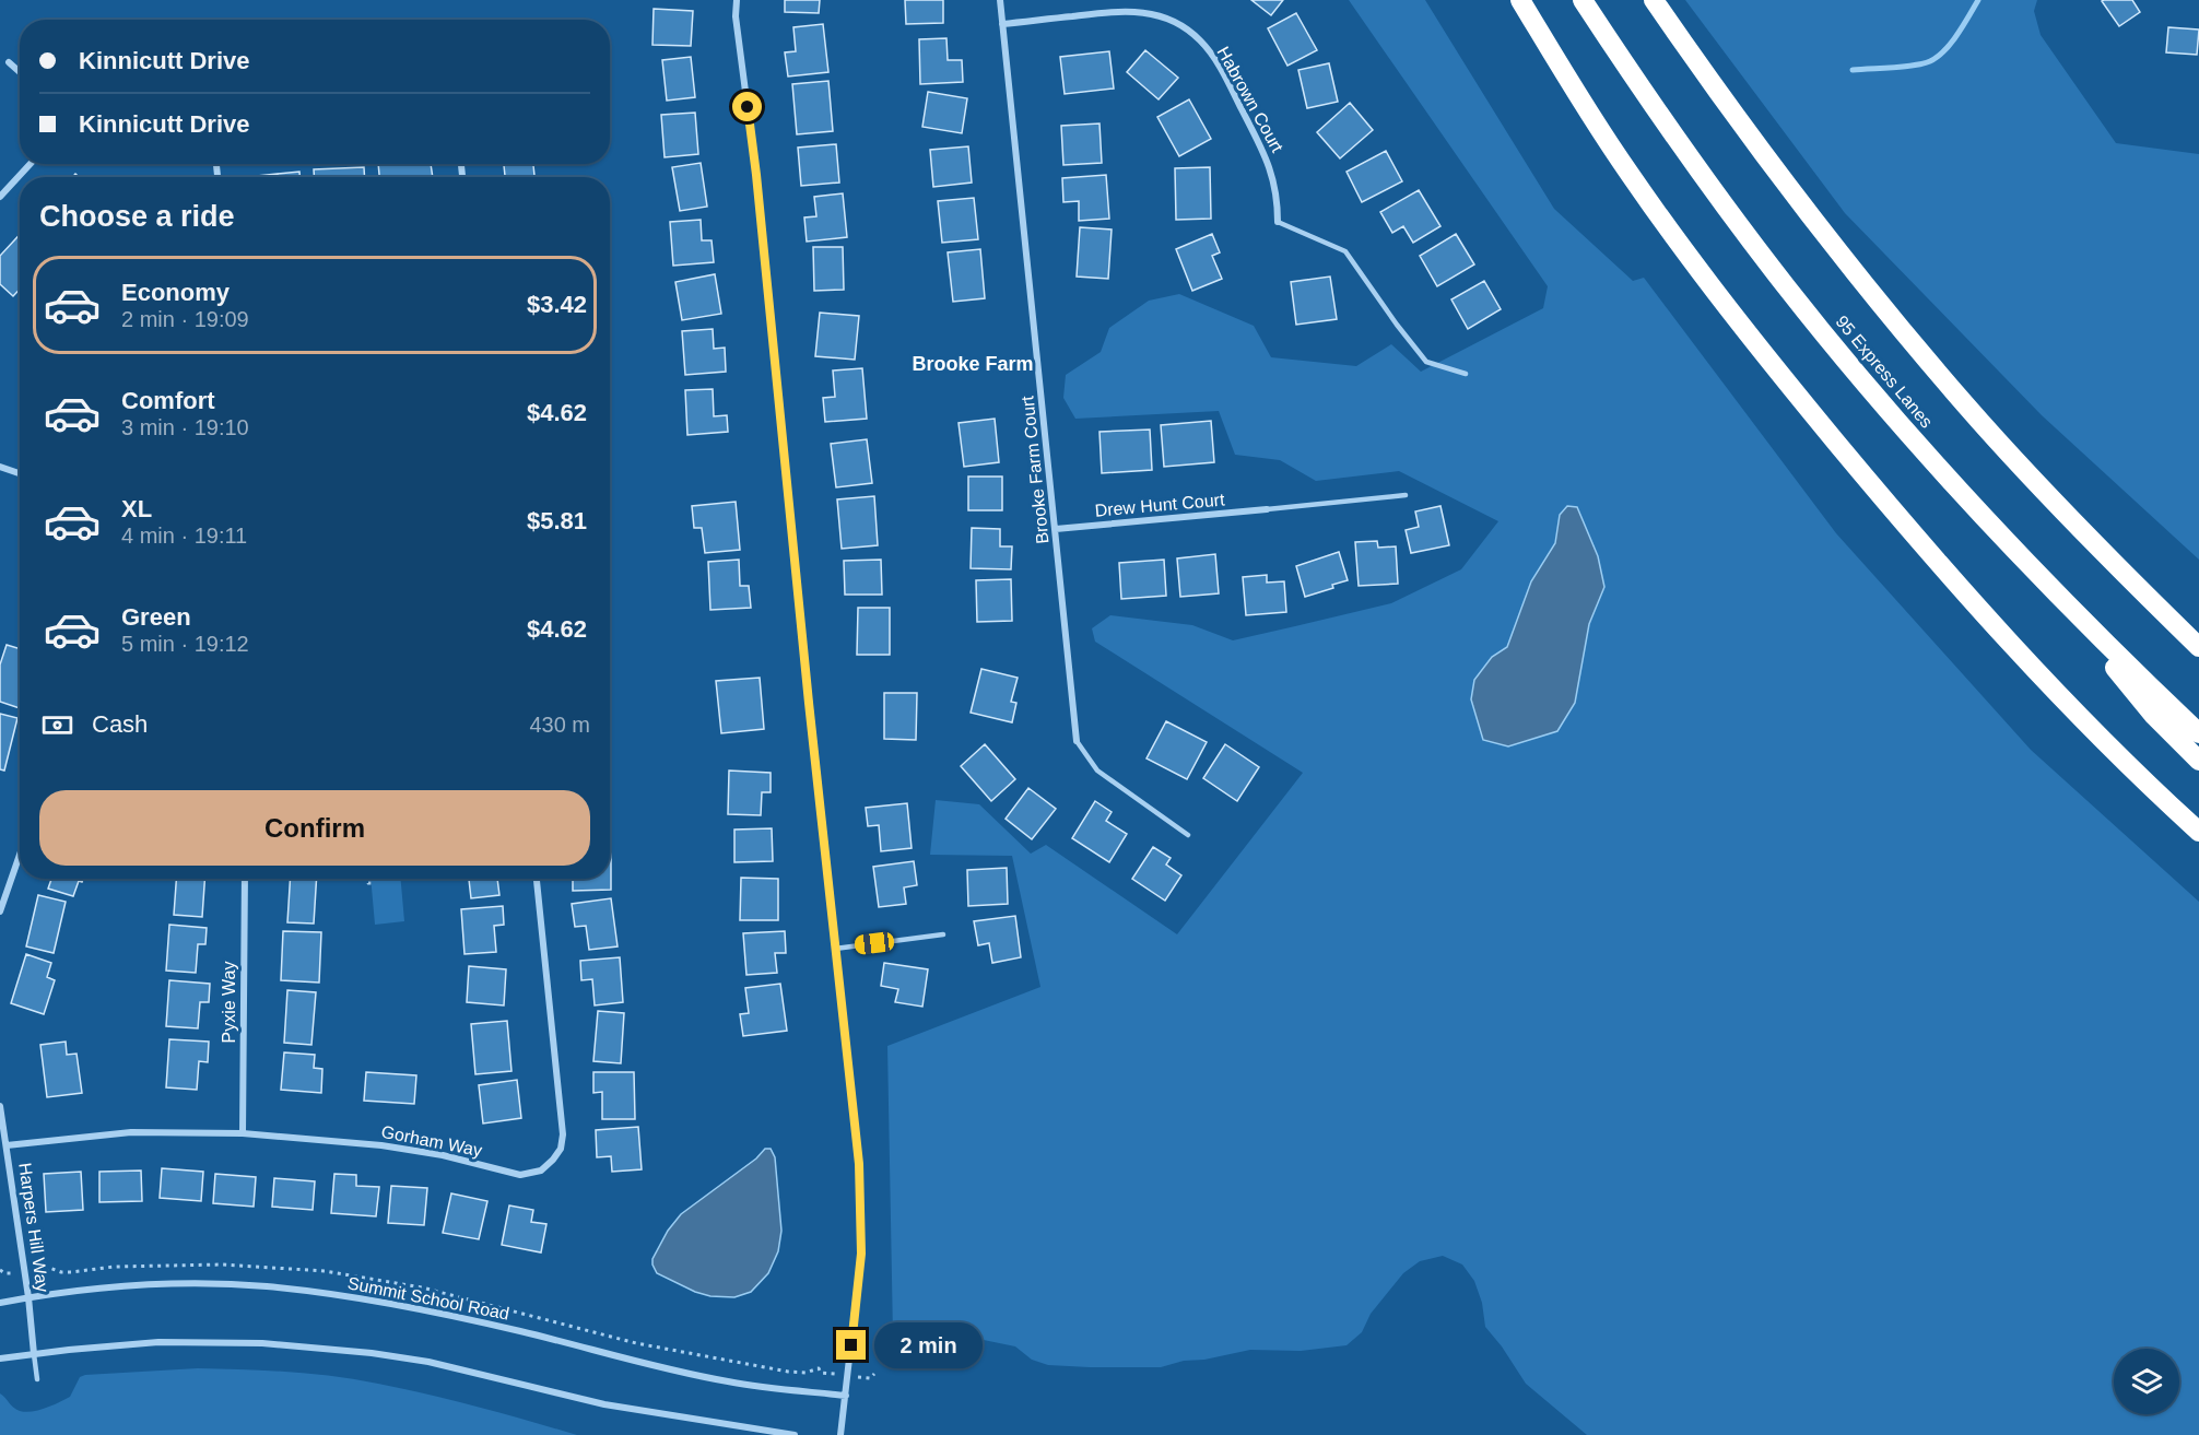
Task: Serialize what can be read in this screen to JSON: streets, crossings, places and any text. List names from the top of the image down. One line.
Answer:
{"streets":{"highway":["95 Express Lanes"],"street":["Habrown Court","Brooke Farm Court","Drew Hunt Court","Pyxie Way","Gorham Way","Harpers Hill Way","Summit School Road"]},"crossings":[["Habrown Court","Brooke Farm Court"],["Brooke Farm Court","Drew Hunt Court"],["Pyxie Way","Gorham Way"],["Gorham Way","Harpers Hill Way"],["Harpers Hill Way","Summit School Road"]],"districts":["Brooke Farm"],"page":{"banner":["Kinnicutt Drive","Kinnicutt Drive"],"heading":"Choose a ride","list":[{"name":"Economy","note":"2 min · 19:09","value":"$3.42"},{"name":"Comfort","note":"3 min · 19:10","value":"$4.62"},{"name":"XL","note":"4 min · 19:11","value":"$5.81"},{"name":"Green","note":"5 min · 19:12","value":"$4.62"}],"pay":["Cash","430 m"],"buttons":"Confirm","bubble":"2 min"}}
